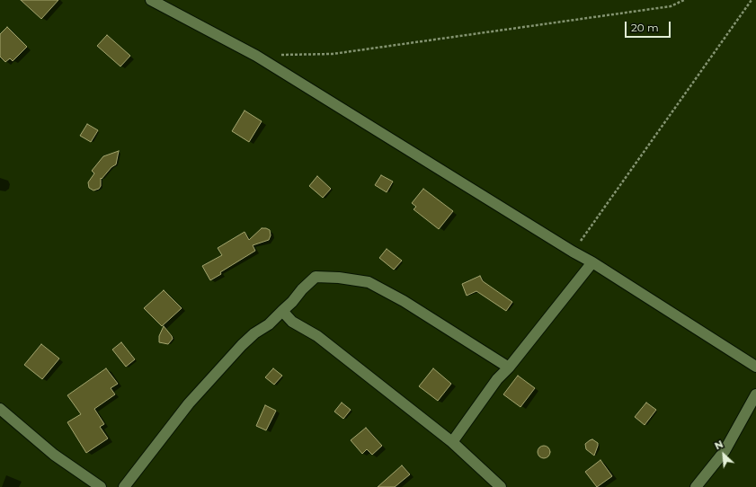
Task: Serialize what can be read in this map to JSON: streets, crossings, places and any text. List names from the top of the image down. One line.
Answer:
{"scale_bar":"20 m","north":"top left"}
